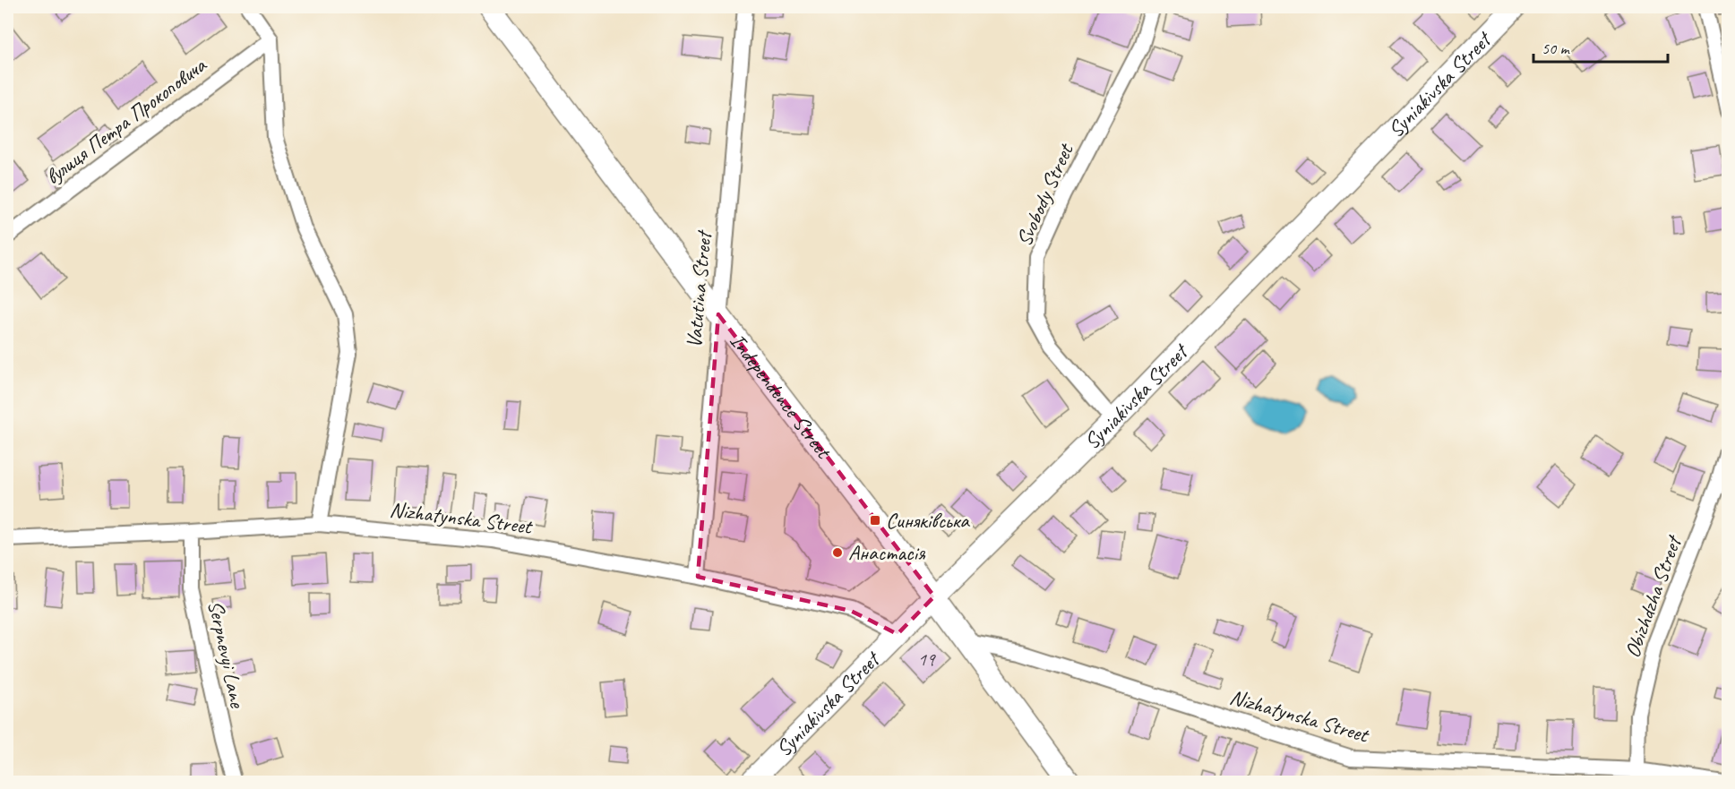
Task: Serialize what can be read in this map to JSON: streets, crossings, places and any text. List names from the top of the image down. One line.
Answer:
{"streets":{"street":["Syniakivska Street","вулиця Петра Прокоповича","Svobody Street","Vatutina Street","Independence Street","Nizhatynska Street","Obizhdzha Street","Serpnevyi Lane"]},"crossings":[["Syniakivska Street","Svobody Street"],["Syniakivska Street","Independence Street"],["Syniakivska Street","Nizhatynska Street"],["Vatutina Street","Independence Street"],["Vatutina Street","Nizhatynska Street"],["Independence Street","Nizhatynska Street"],["Nizhatynska Street","Obizhdzha Street"],["Nizhatynska Street","Serpnevyi Lane"]],"places":{"transit":["Синяківська"],"other":["Анастасія"]},"house_numbers":["19"],"scale_bar":"50 m"}
